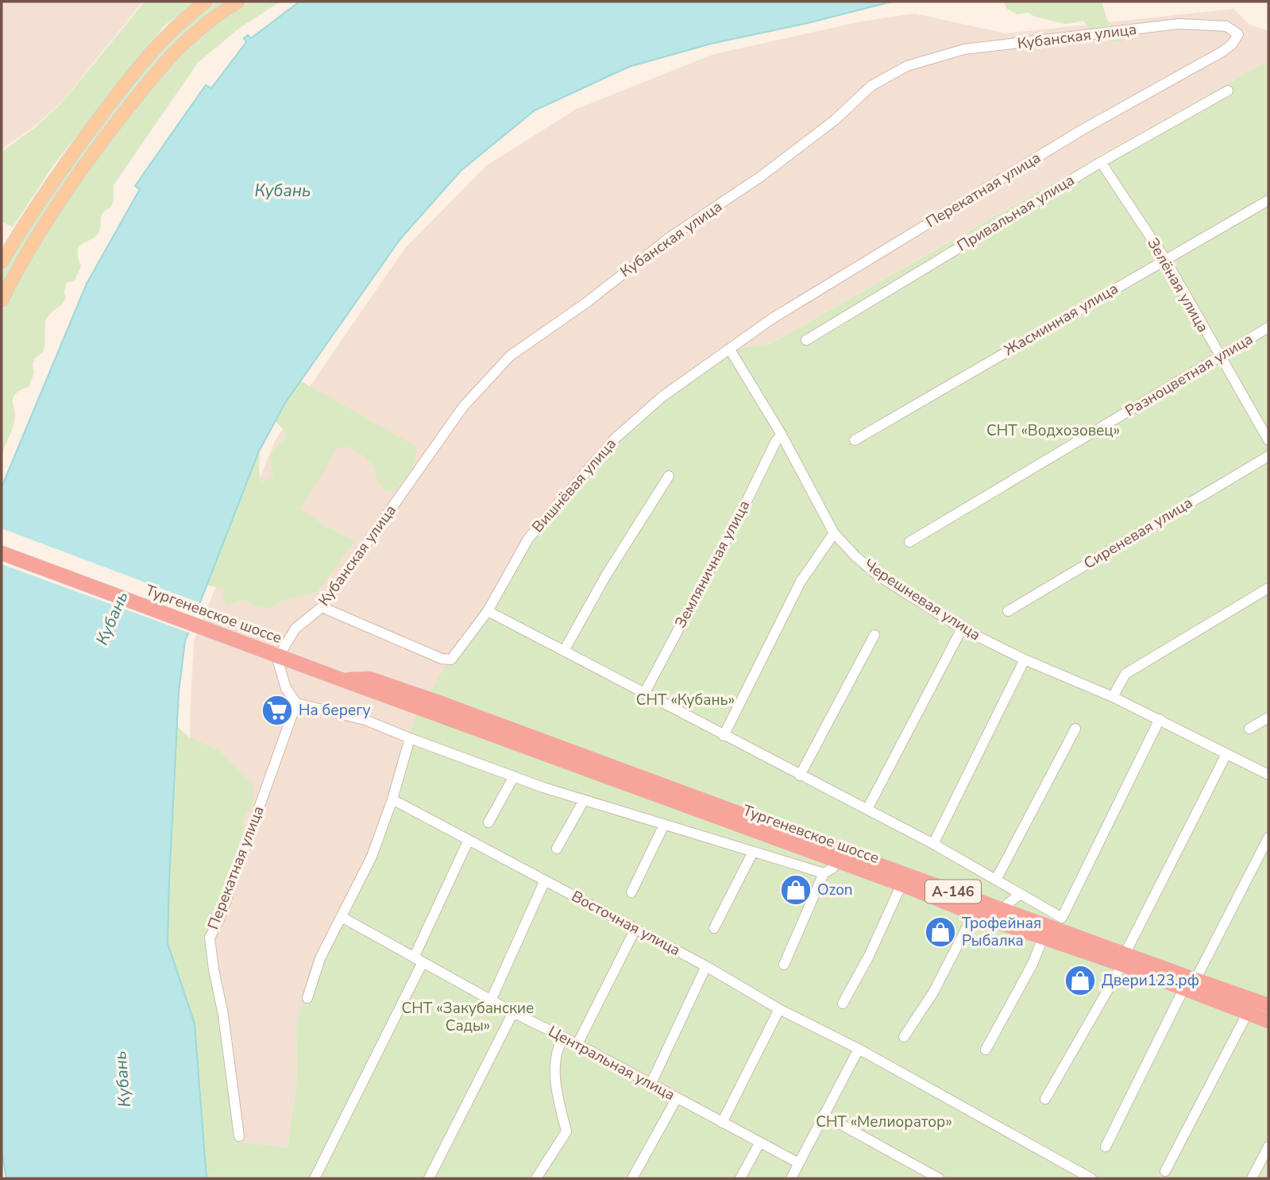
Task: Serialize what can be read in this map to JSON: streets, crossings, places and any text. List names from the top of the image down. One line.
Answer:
{"streets":{"highway":["Тургеневское шоссе","А-146"],"street":["Кубанская улица","Перекатная улица","Привальная улица","Зелёная улица","Жасминная улица","Разноцветная улица","Вишнёвая улица","Сиреневая улица","Земляничная улица","Черешневая улица","Восточная улица","Центральная улица"]},"crossings":[["Кубанская улица","Перекатная улица"],["Кубанская улица","Вишнёвая улица"],["Перекатная улица","Вишнёвая улица"],["Перекатная улица","Черешневая улица"],["Привальная улица","Зелёная улица"],["Зелёная улица","Жасминная улица"],["Зелёная улица","Разноцветная улица"],["Вишнёвая улица","Черешневая улица"],["Земляничная улица","Черешневая улица"]],"water":["Кубань"],"parks":["СНТ «Водхозовец»","СНТ «Кубань»","СНТ «Закубанские Сады»","СНТ «Мелиоратор»"],"places":{"supermarket":["На берегу"],"shop":["Ozon","Трофейная Рыбалка","Двери123.рф"]}}
